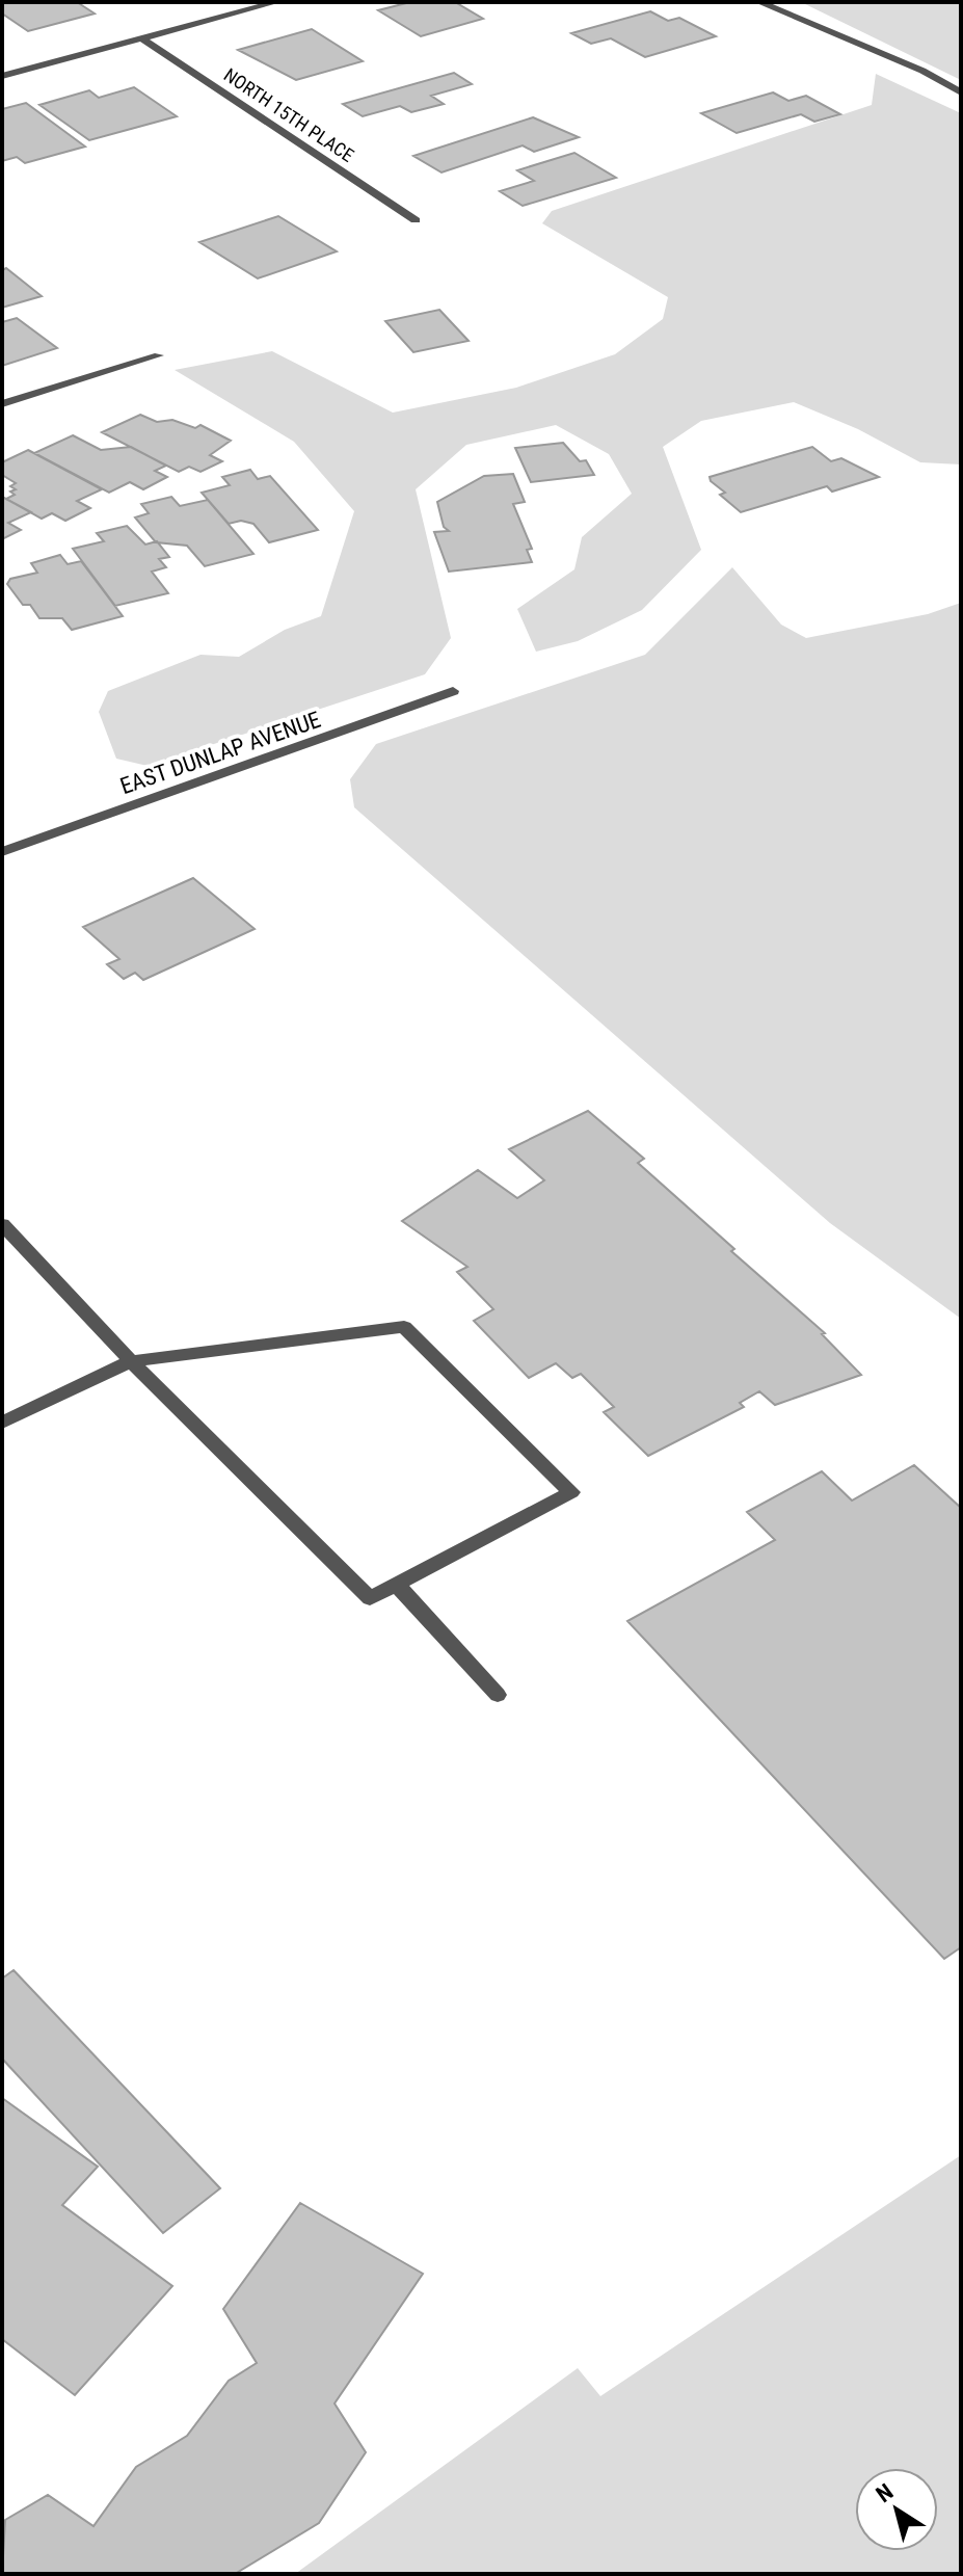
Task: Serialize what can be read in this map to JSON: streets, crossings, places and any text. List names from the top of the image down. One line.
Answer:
{"streets":{"street":["NORTH 15TH PLACE","EAST DUNLAP AVENUE"]},"north":"top left"}
